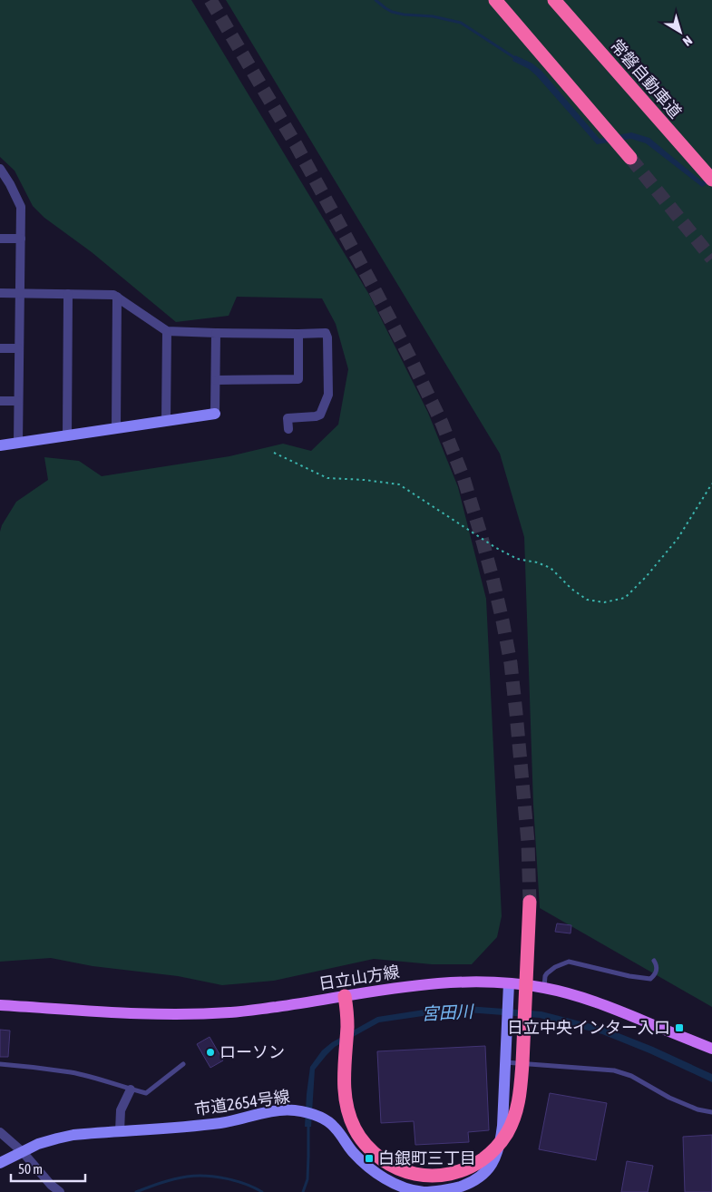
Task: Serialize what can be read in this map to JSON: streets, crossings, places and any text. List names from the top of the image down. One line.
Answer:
{"streets":{"highway":["常磐自動車道"],"main road":["日立山方線"],"street":["市道2654号線"]},"crossings":[["日立山方線","市道2654号線"]],"water":["宮田川"],"places":{"transit":["日立中央インター入口","白銀町三丁目"],"other":["ローソン"]},"scale_bar":"50 m","north":"bottom right"}
